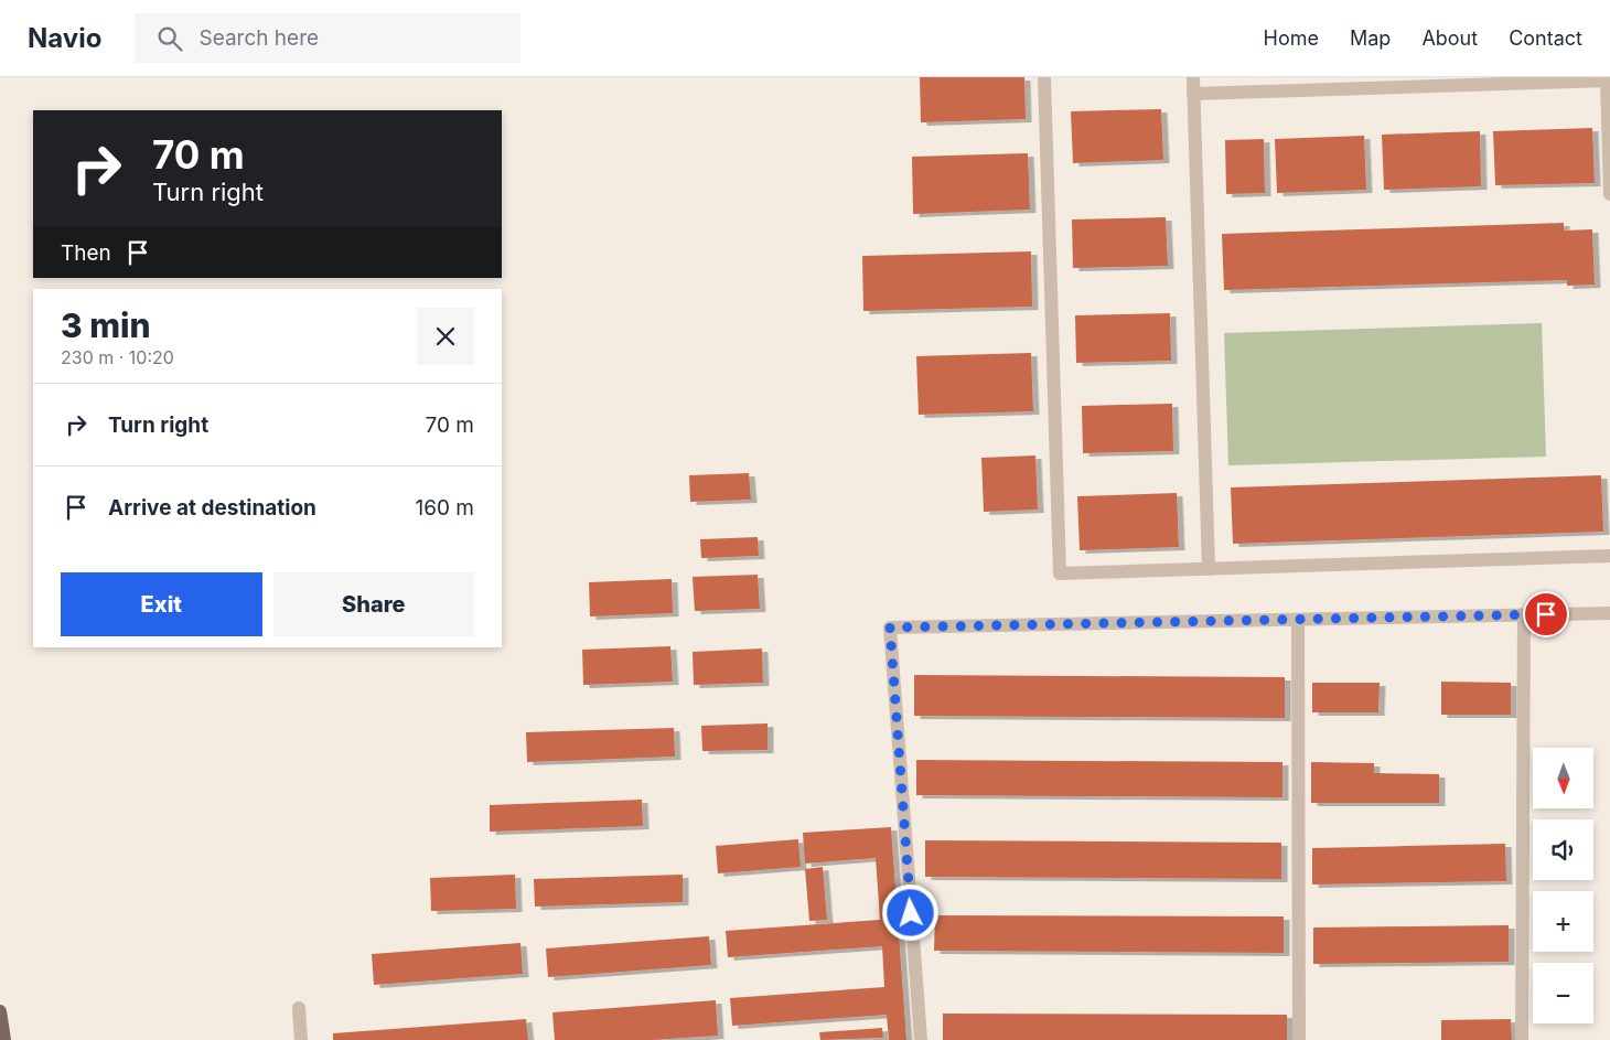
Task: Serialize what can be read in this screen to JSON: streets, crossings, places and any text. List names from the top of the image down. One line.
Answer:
{"north":"bottom","page":{"header":"Navio","search":"Search here","nav":["Home","Map","About","Contact"],"turn":["70 m","Turn right"],"then":"Then","heading":["3 min","230 m · 10:20"],"list":[{"name":"Turn right","value":"70 m"},{"name":"Arrive at destination","value":"160 m"}],"buttons":["Exit","Share"],"map_buttons":["+","−"]}}
